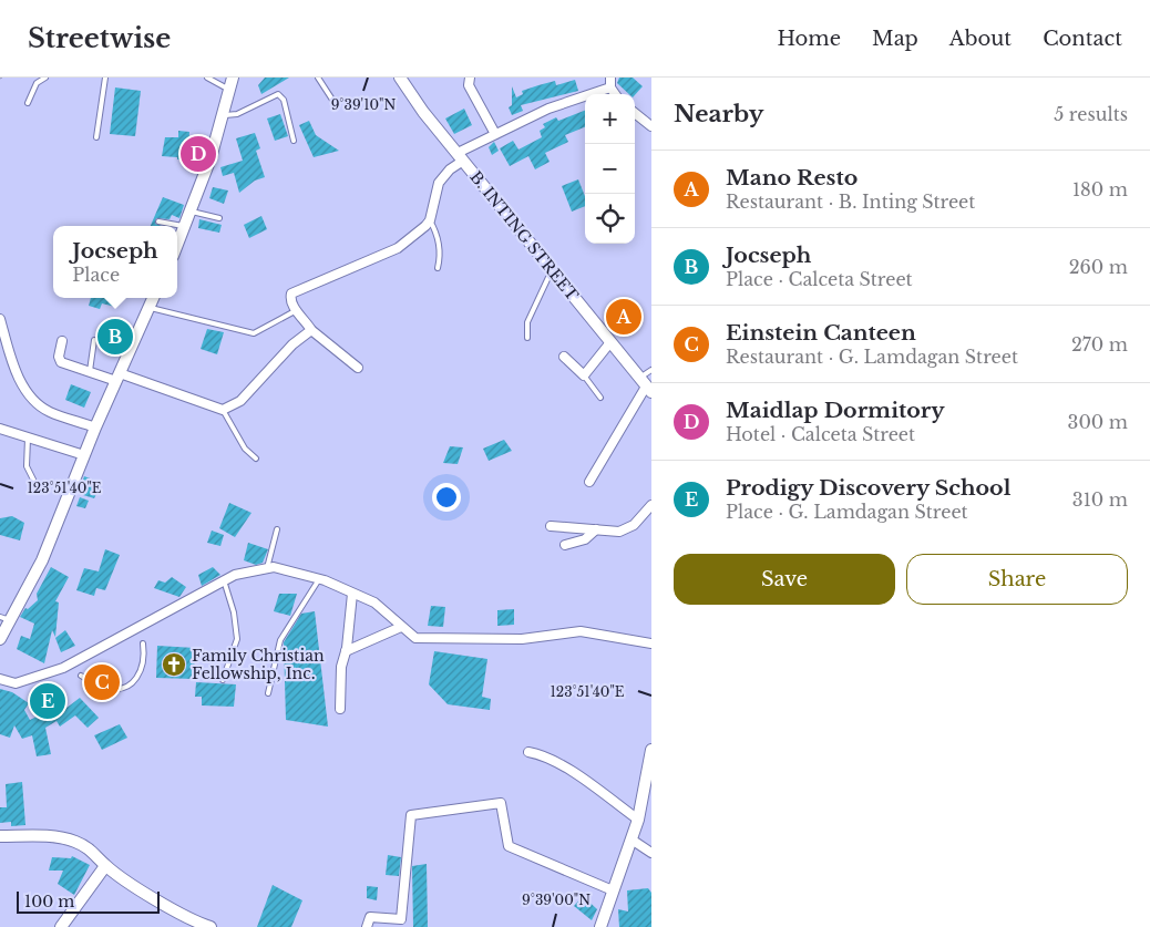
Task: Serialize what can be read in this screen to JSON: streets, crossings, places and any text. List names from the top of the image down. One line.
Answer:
{"streets":{"street":["B. INTING STREET"]},"places":{"church":["Family Christian Fellowship, Inc."]},"scale_bar":"100 m","page":{"header":"Streetwise","nav":["Home","Map","About","Contact"],"heading":["Nearby","5 results"],"map_buttons":["+","−"],"pins":["D","A","B","C","E"],"list":[{"mark":"A","name":"Mano Resto","note":"Restaurant · B. Inting Street","value":"180 m"},{"mark":"B","name":"Jocseph","note":"Place · Calceta Street","value":"260 m"},{"mark":"C","name":"Einstein Canteen","note":"Restaurant · G. Lamdagan Street","value":"270 m"},{"mark":"D","name":"Maidlap Dormitory","note":"Hotel · Calceta Street","value":"300 m"},{"mark":"E","name":"Prodigy Discovery School","note":"Place · G. Lamdagan Street","value":"310 m"}],"popup":["Jocseph","Place"],"buttons":["Save","Share"],"scale":"100 m"},"coordinates":["9°39'10\"N","123°51'40\"E","9°39'00\"N"]}
